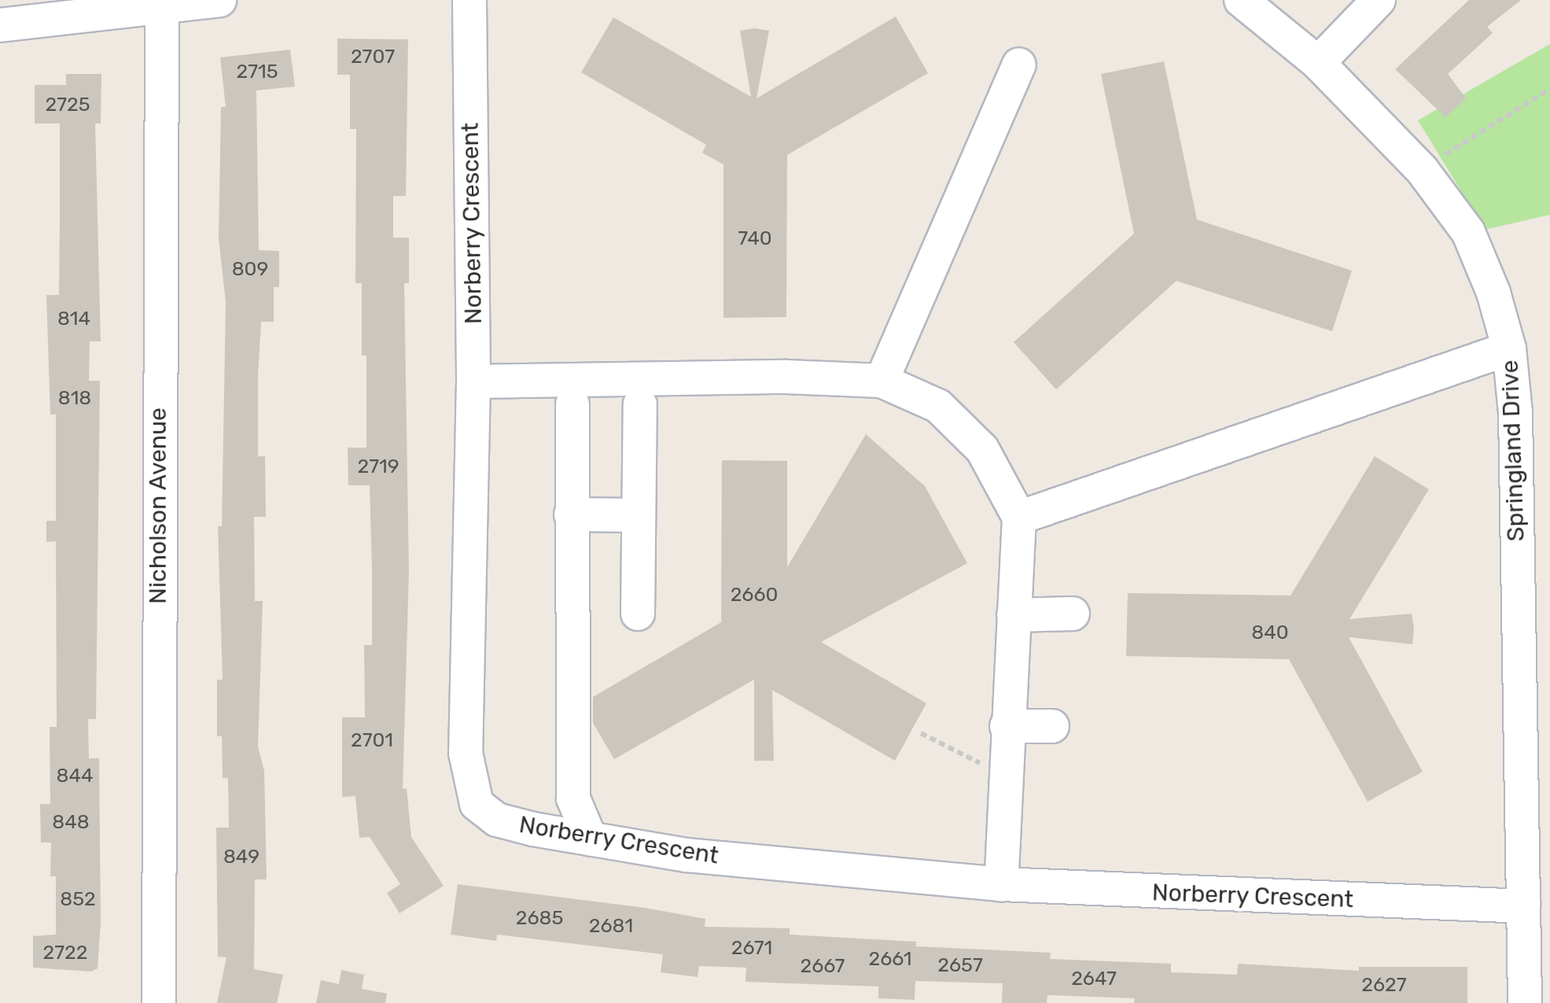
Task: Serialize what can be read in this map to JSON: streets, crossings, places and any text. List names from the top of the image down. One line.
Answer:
{"streets":{"street":["Norberry Crescent","Springland Drive","Nicholson Avenue"]},"crossings":[["Norberry Crescent","Springland Drive"]],"house_numbers":["2707","2715","2725","740","809","814","818","2719","2660","840","2701","844","848","849","852","2685","2681","2671","2722","2661","2657","2667","2647","2627"]}
